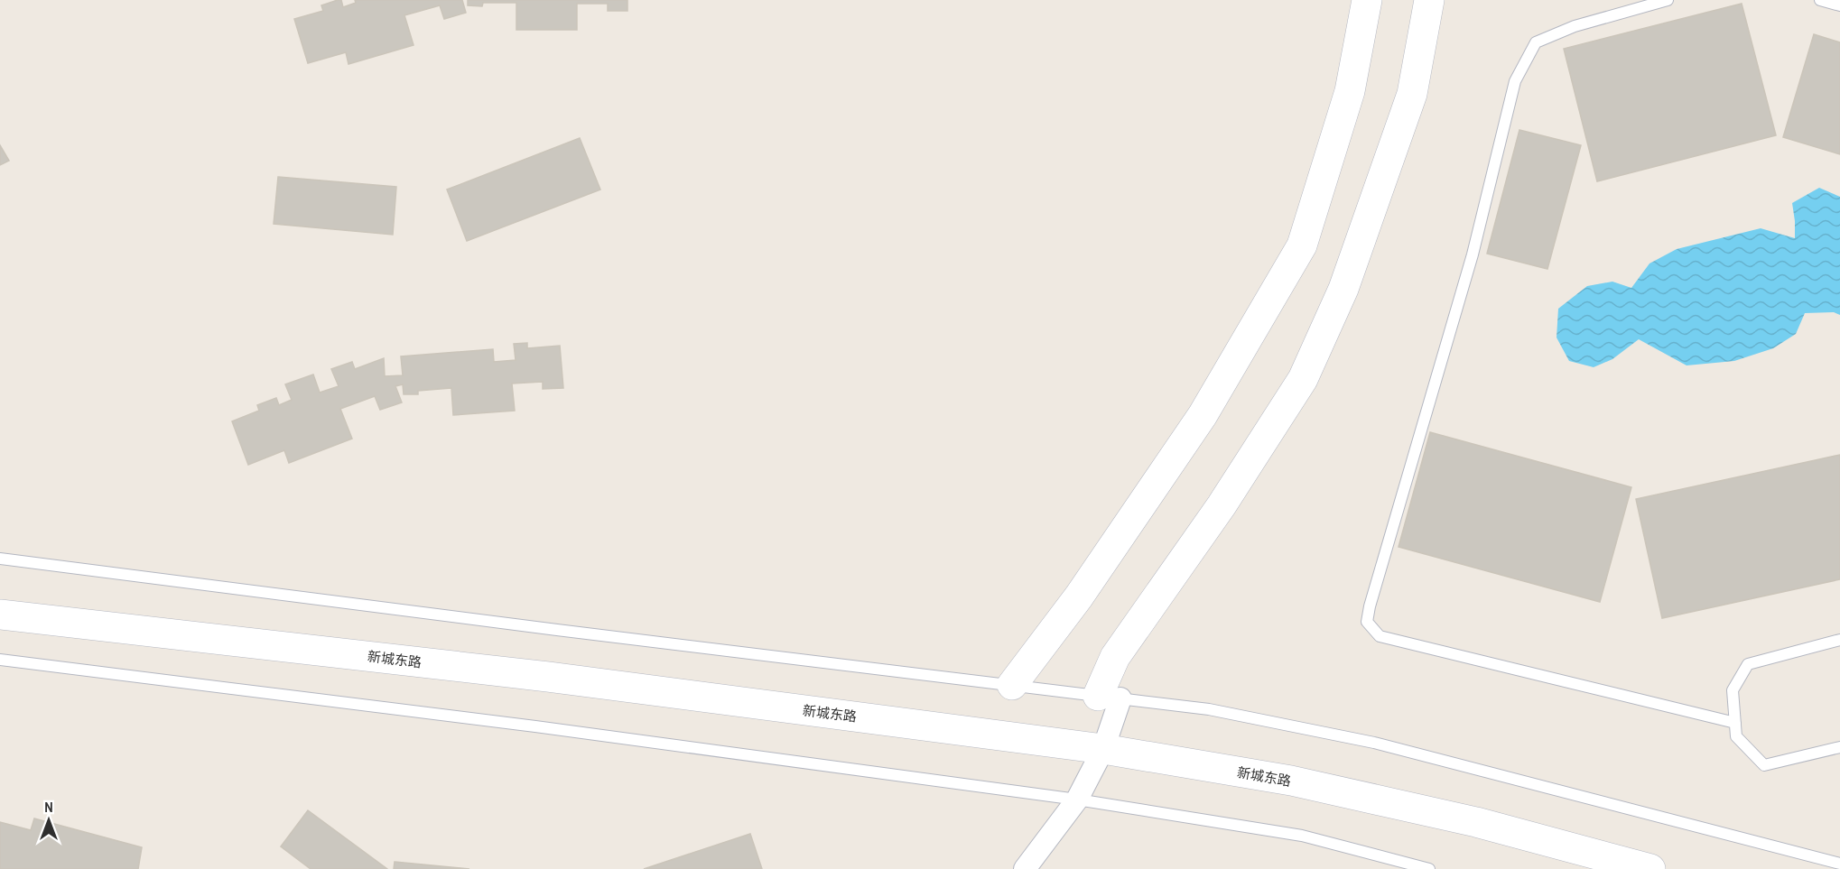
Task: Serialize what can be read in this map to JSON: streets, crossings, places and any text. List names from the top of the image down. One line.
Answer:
{"streets":{"main road":["新城东路"]},"north":"top"}
